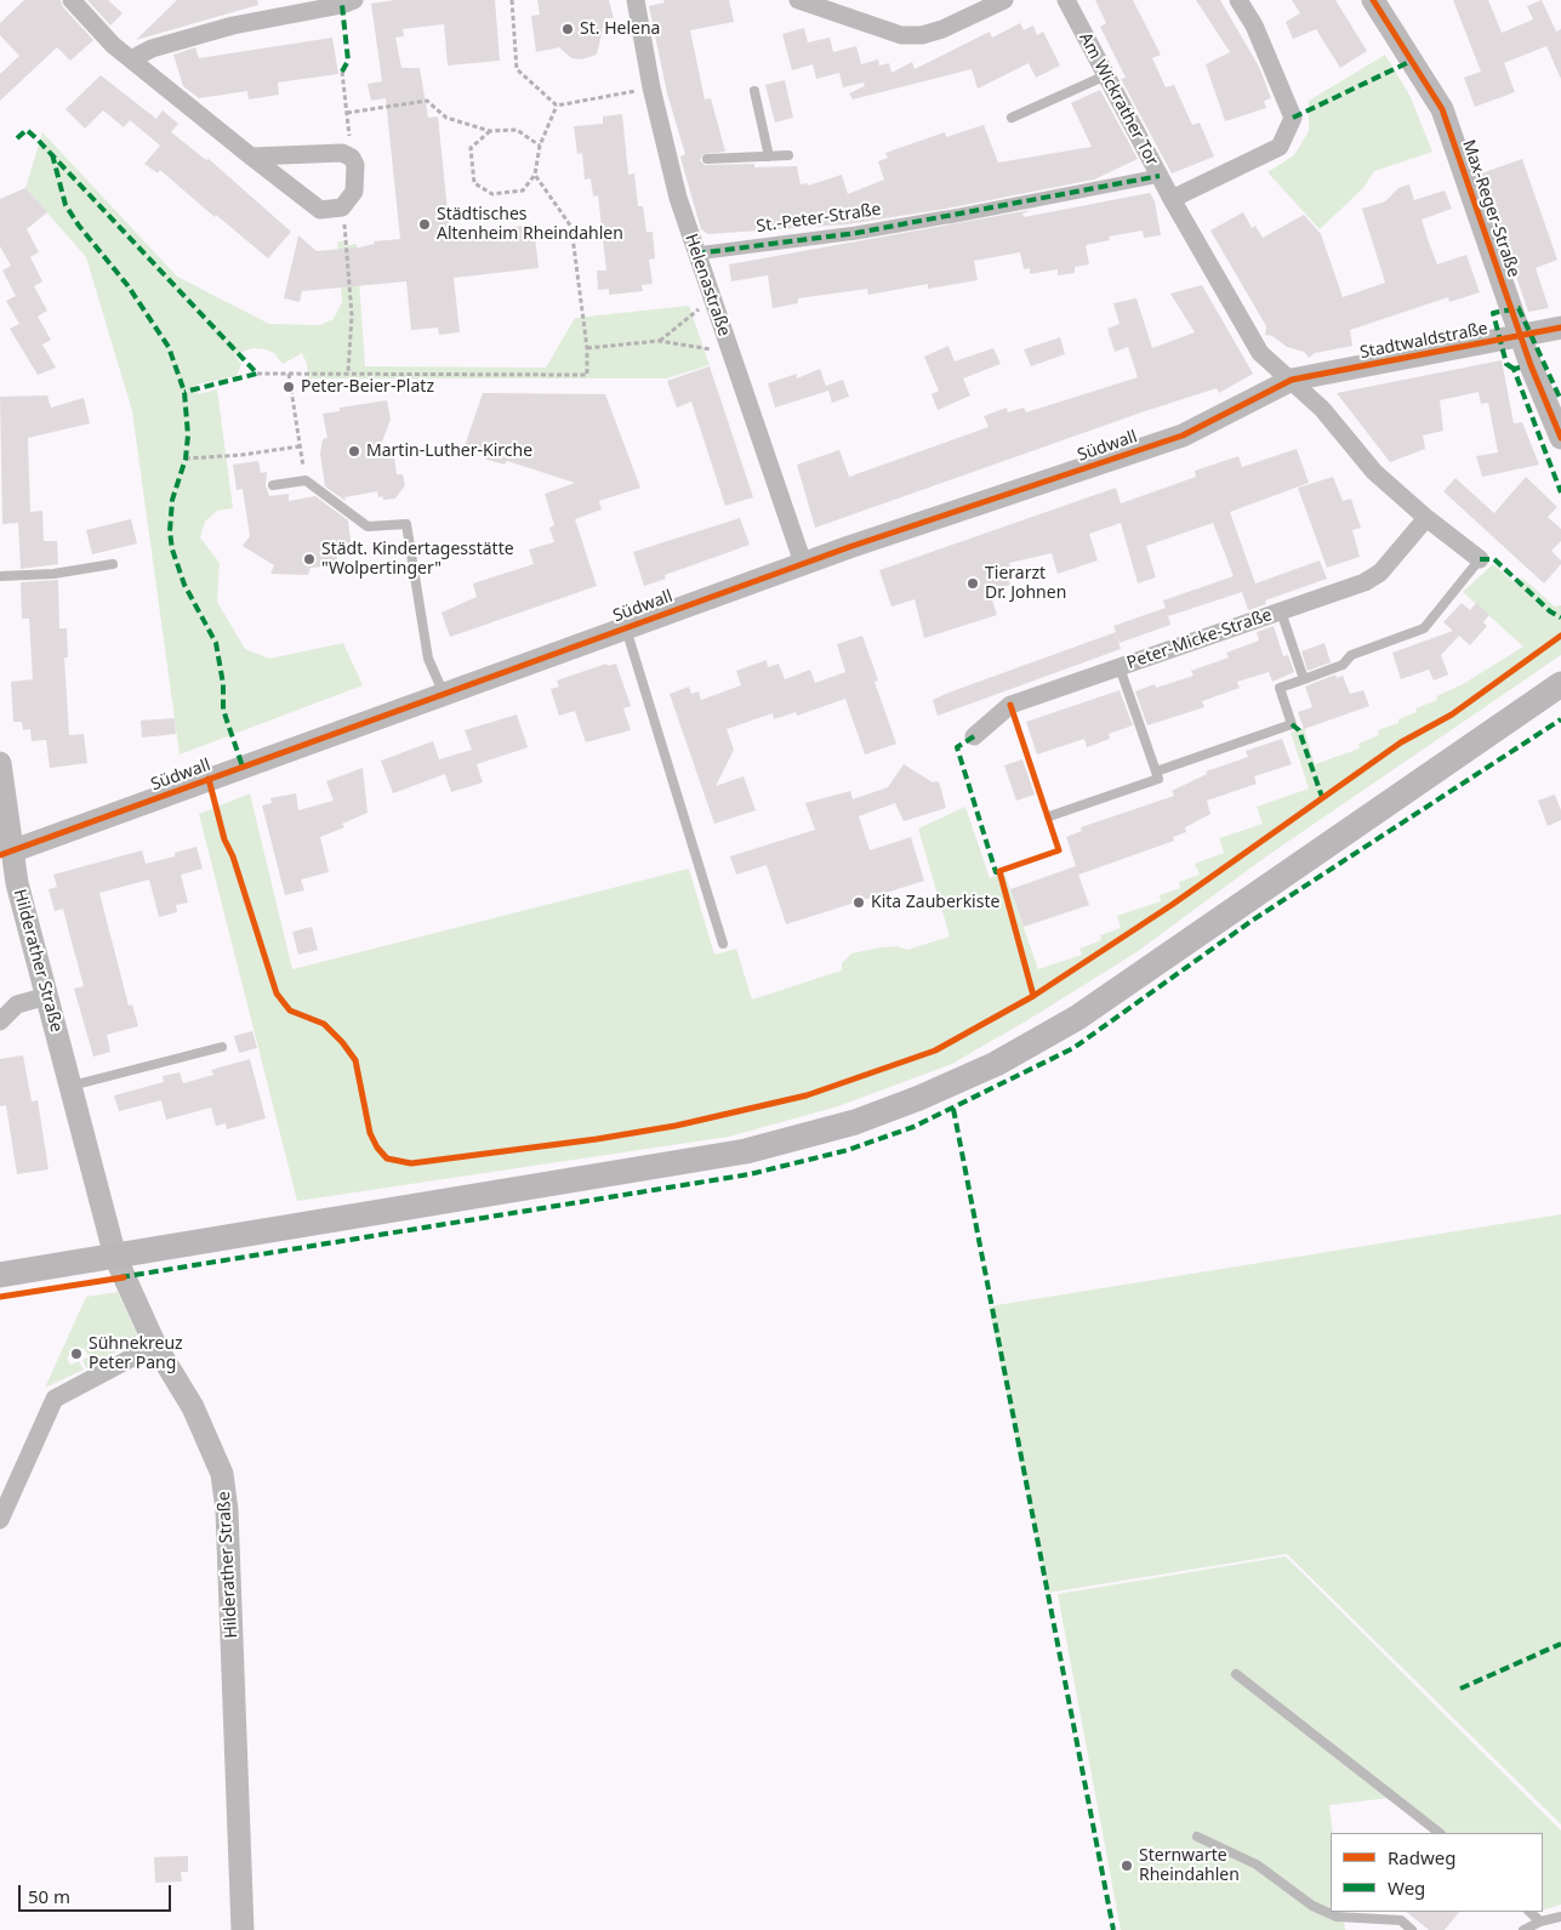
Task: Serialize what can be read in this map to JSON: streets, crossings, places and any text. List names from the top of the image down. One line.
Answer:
{"streets":{"street":["Am Wickrather Tor","Max-Reger-Straße","St.-Peter-Straße","Helenastraße","Stadtwaldstraße","Südwall","Peter-Micke-Straße","Hilderather Straße"]},"crossings":[["Am Wickrather Tor","St.-Peter-Straße"],["Am Wickrather Tor","Stadtwaldstraße"],["Am Wickrather Tor","Südwall"],["Max-Reger-Straße","Stadtwaldstraße"],["St.-Peter-Straße","Helenastraße"],["Helenastraße","Südwall"],["Stadtwaldstraße","Südwall"],["Südwall","Hilderather Straße"]],"places":["St. Helena","Städtisches Altenheim Rheindahlen","Peter-Beier-Platz","Martin-Luther-Kirche","Städt. Kindertagesstätte \"Wolpertinger\"","Tierarzt Dr. Johnen","Kita Zauberkiste","Sühnekreuz Peter Pang","Sternwarte Rheindahlen"],"legend":["Radweg","Weg"],"scale_bar":"50 m"}
